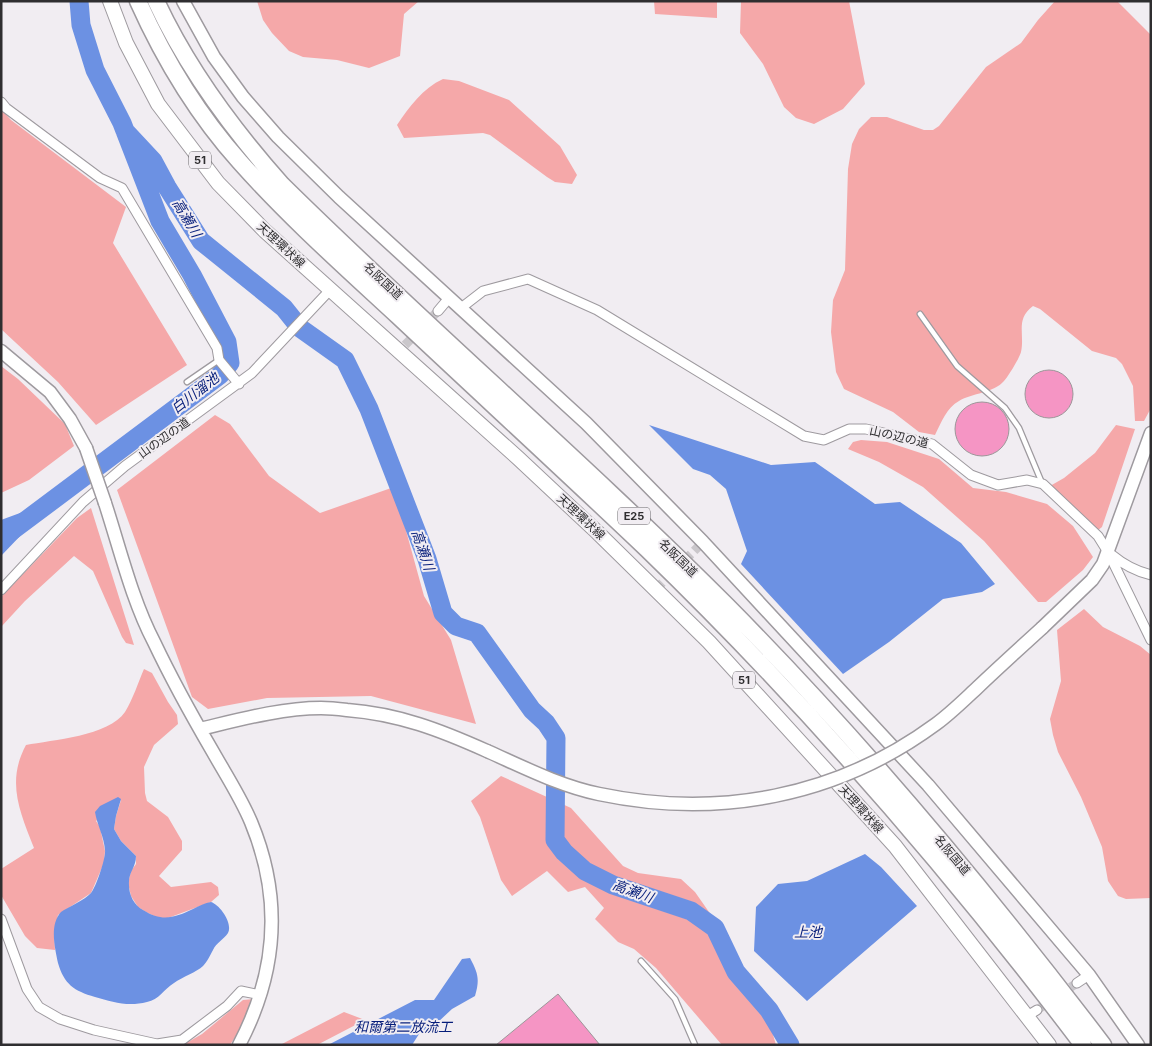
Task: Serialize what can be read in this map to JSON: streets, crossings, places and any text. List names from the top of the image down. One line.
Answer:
{"streets":{"highway":["名阪国道","E25"],"main road":["51","天理環状線"],"street":["山の辺の道"]},"crossings":[["天理環状線","山の辺の道"]],"water":["高瀬川","白川溜池","上池","和爾第二放流工"]}
